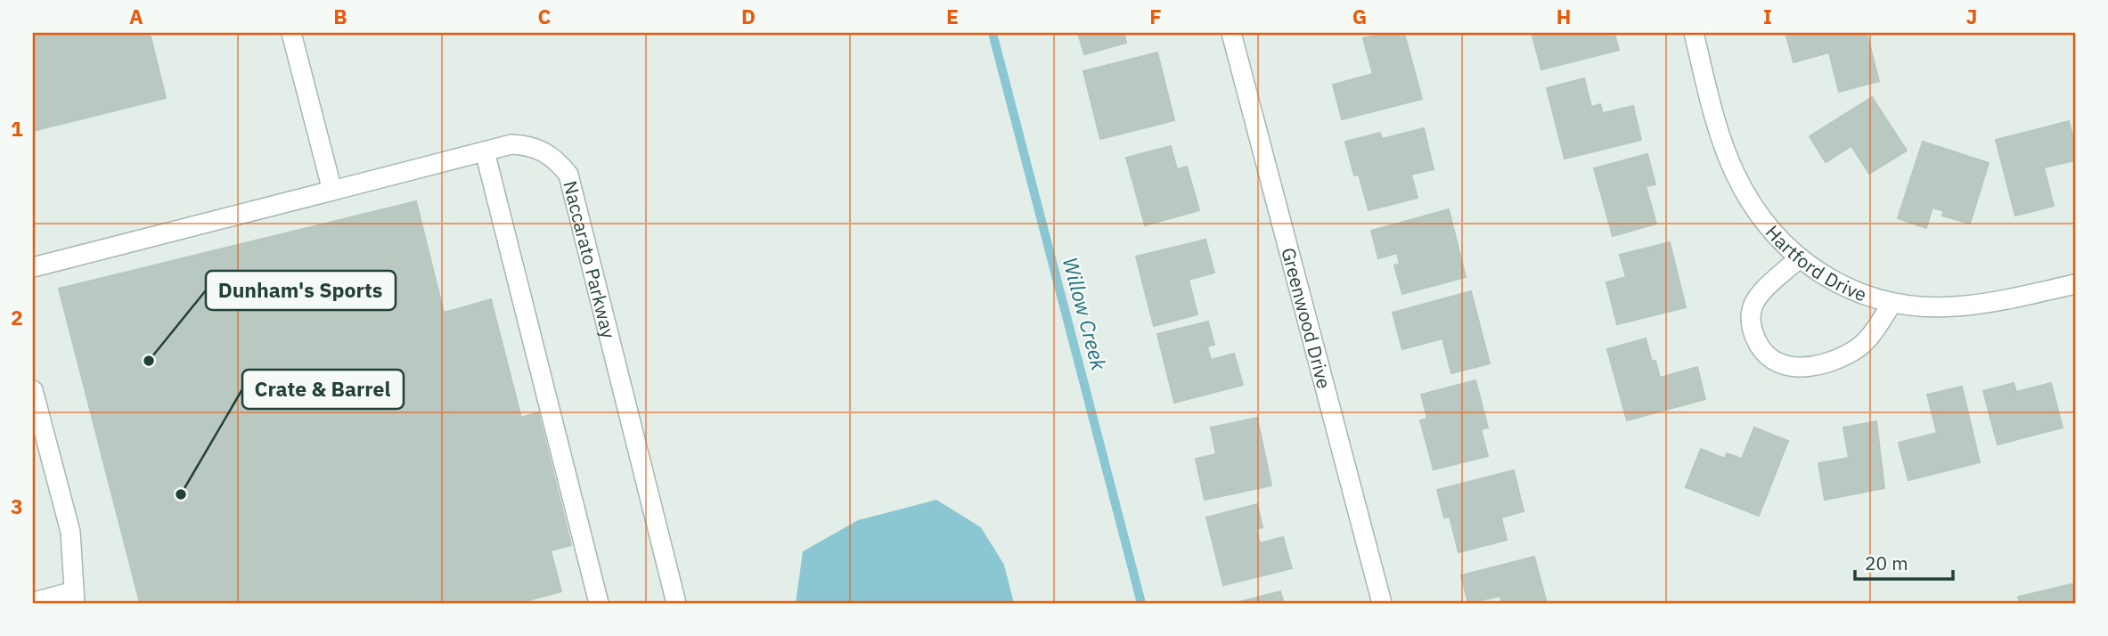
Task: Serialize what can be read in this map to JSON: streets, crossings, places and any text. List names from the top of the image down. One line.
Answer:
{"streets":{"street":["Naccarato Parkway","Hartford Drive","Greenwood Drive"]},"water":["Willow Creek"],"places":["Dunham's Sports","Crate & Barrel"],"scale_bar":"20 m","grid":{"columns":["A","B","C","D","E","F","G","H","I","J"],"rows":["1","2","3"]}}
